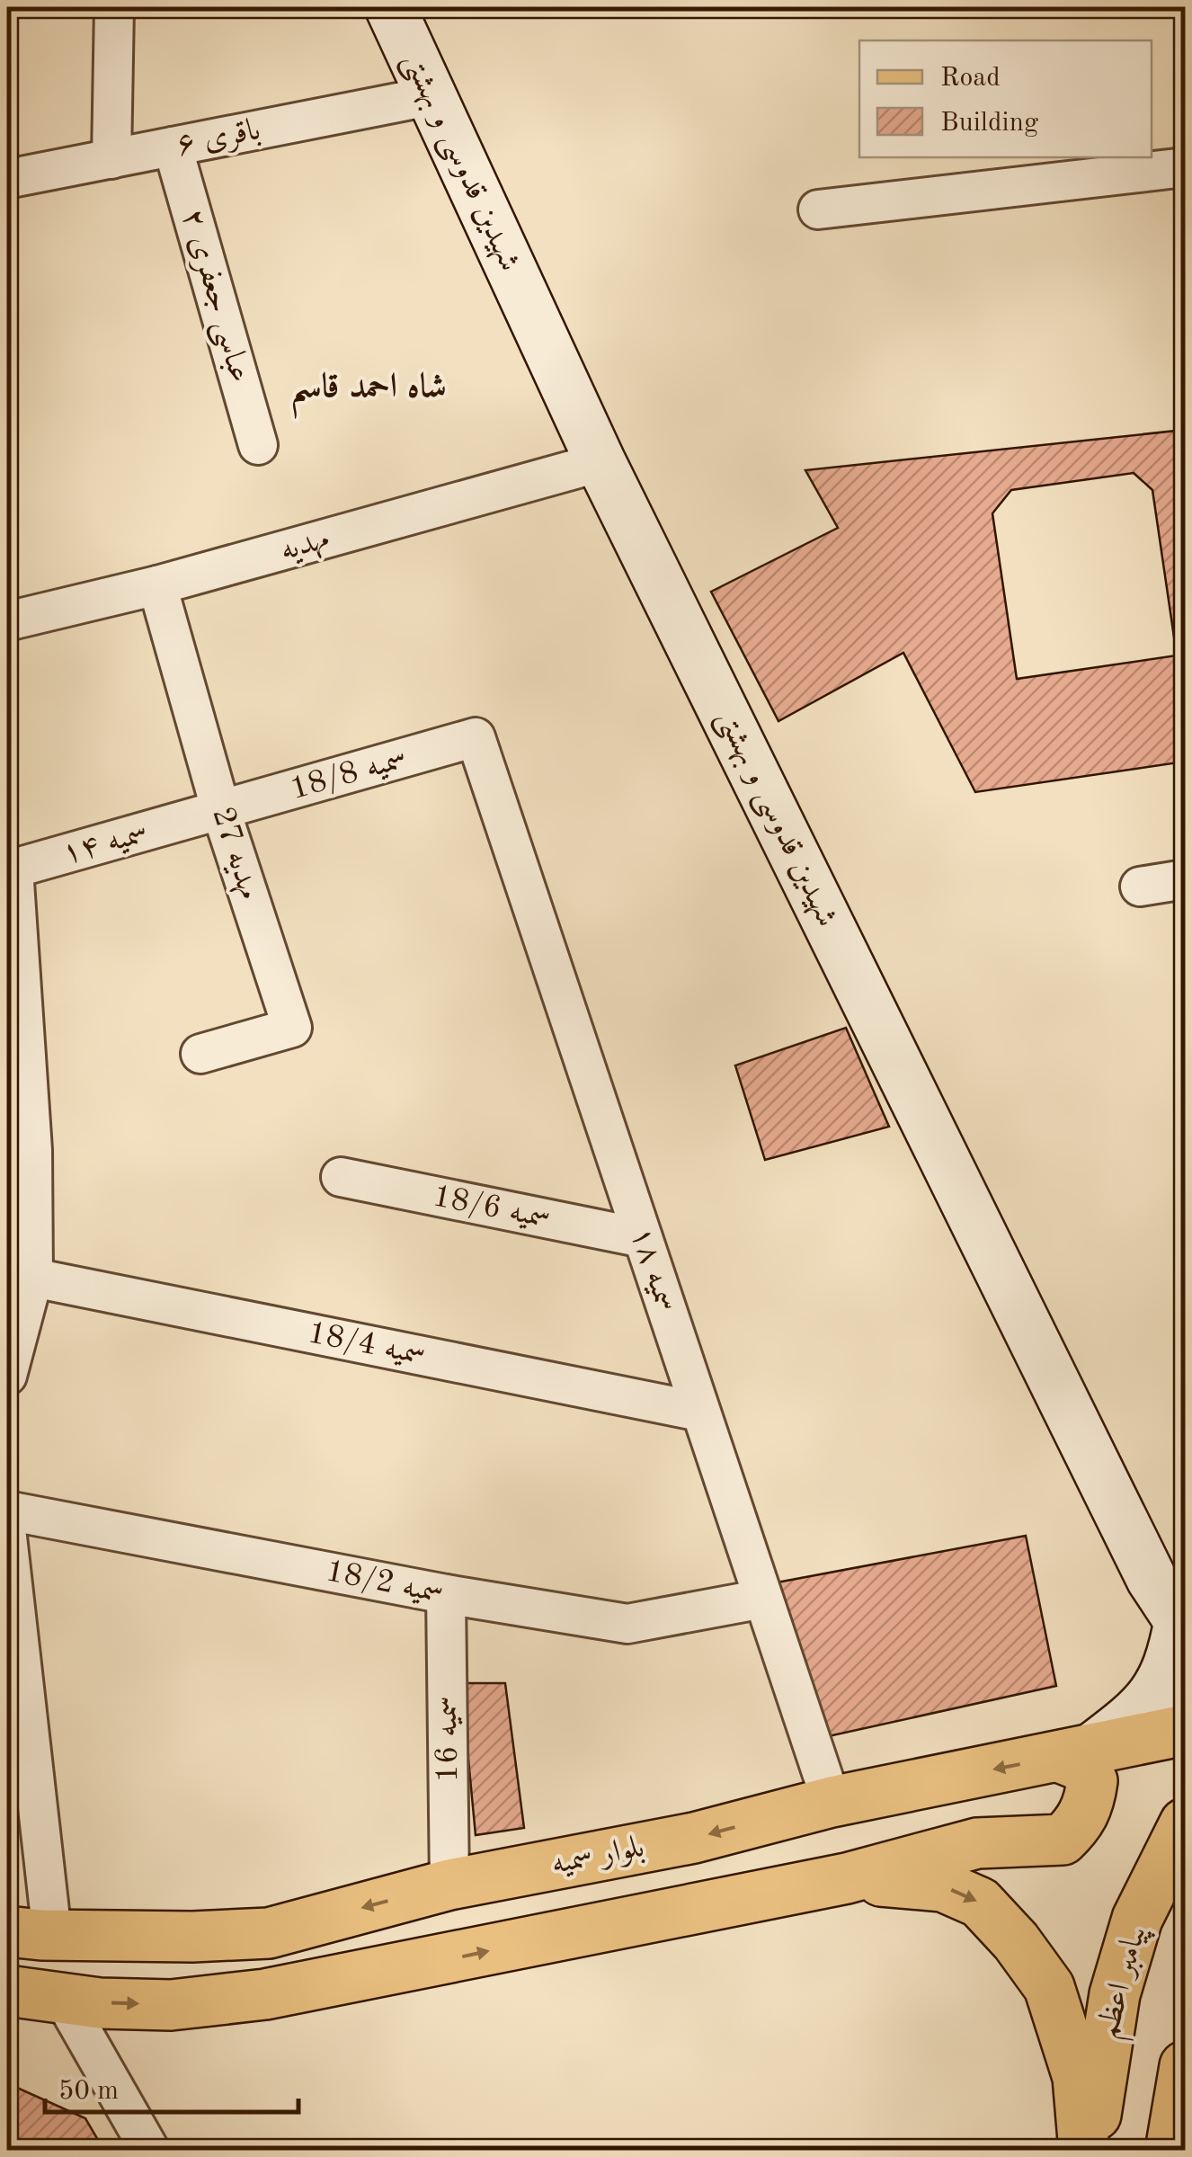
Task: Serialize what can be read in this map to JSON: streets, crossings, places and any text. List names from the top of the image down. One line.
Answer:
{"streets":{"main road":["بلوار سمیه","پیامبر اعظم"],"street":["۶ باقری","شهیدین قدوسی و بهشتی","عباسی جعفری ۲","مهدیه","سمیه 18/8","سمیه ۱۴","مهدیه 27","سمیه 18/6","سمیه ۱۸","سمیه 18/4","سمیه 18/2","سمیه 16"]},"crossings":[["۶ باقری","شهیدین قدوسی و بهشتی"],["۶ باقری","عباسی جعفری ۲"],["شهیدین قدوسی و بهشتی","مهدیه"],["مهدیه","مهدیه 27"],["سمیه 18/8","سمیه ۱۴"],["سمیه 18/8","مهدیه 27"],["سمیه 18/8","سمیه ۱۸"],["سمیه ۱۴","مهدیه 27"],["سمیه ۱۴","سمیه 18/4"],["سمیه 18/6","سمیه ۱۸"],["سمیه ۱۸","سمیه 18/4"],["سمیه ۱۸","سمیه 18/2"],["سمیه ۱۸","بلوار سمیه"],["سمیه 18/2","سمیه 16"],["سمیه 16","بلوار سمیه"]],"districts":["شاه احمد قاسم"],"legend":["Road","Building"],"scale_bar":"50 m"}
